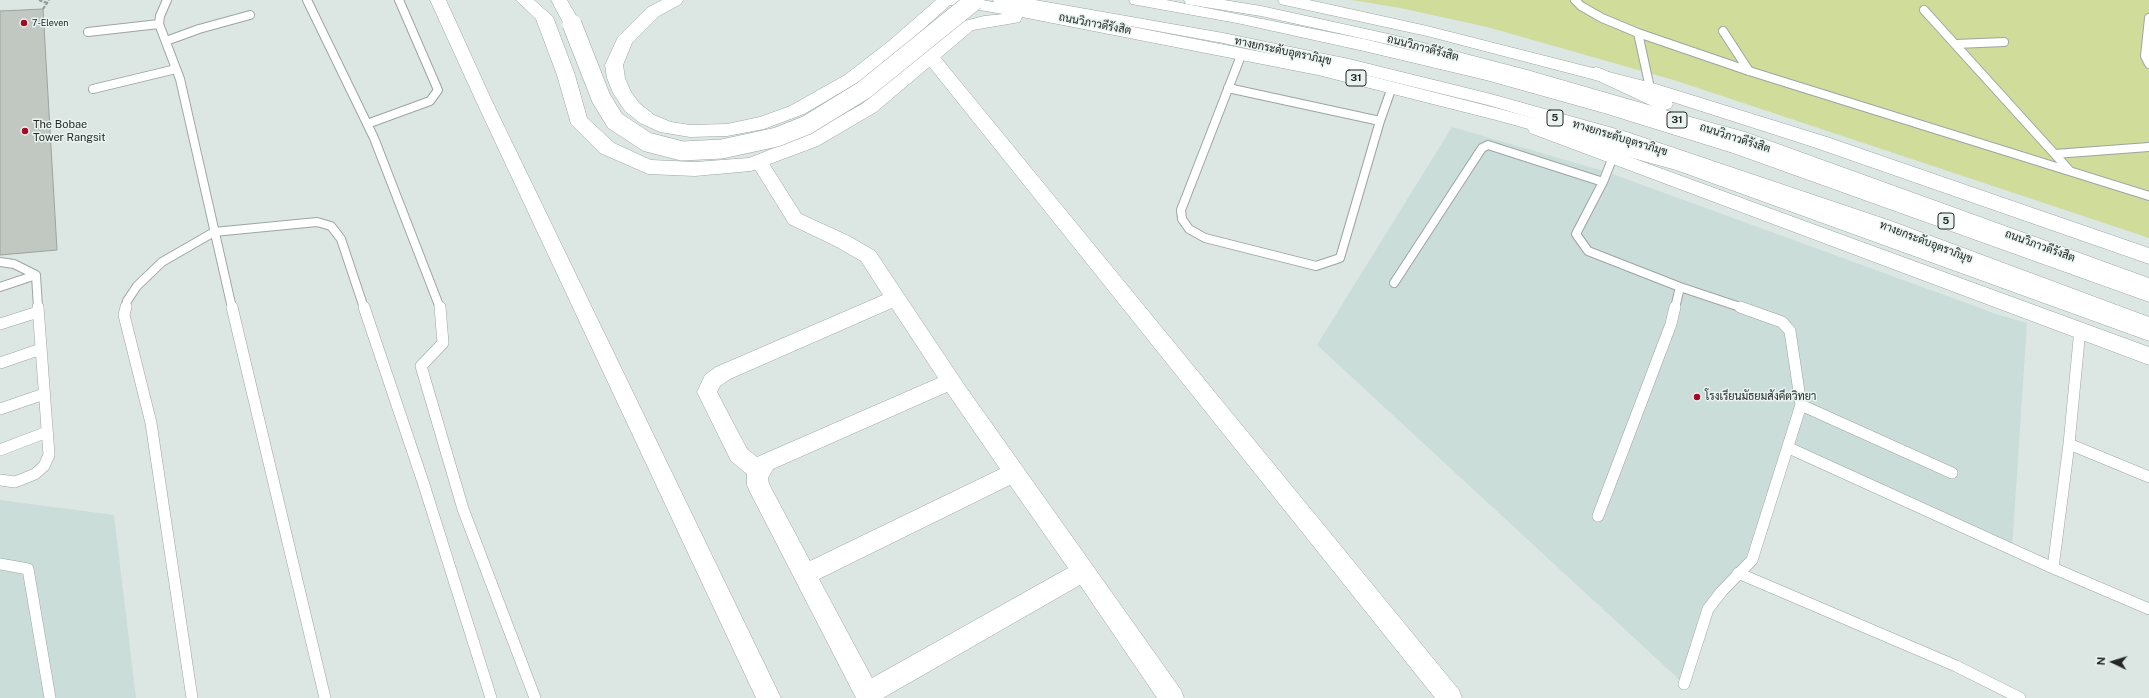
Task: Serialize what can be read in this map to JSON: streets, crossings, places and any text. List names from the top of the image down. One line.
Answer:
{"streets":{"main road":["ถนนวิภาวดีรังสิต","ทางยกระดับอุตราภิมุข","31","5"]},"crossings":[["ทางยกระดับอุตราภิมุข","5"]],"places":["7-Eleven","The Bobae Tower Rangsit","โรงเรียนมัธยมสังคีตวิทยา"],"north":"left"}
